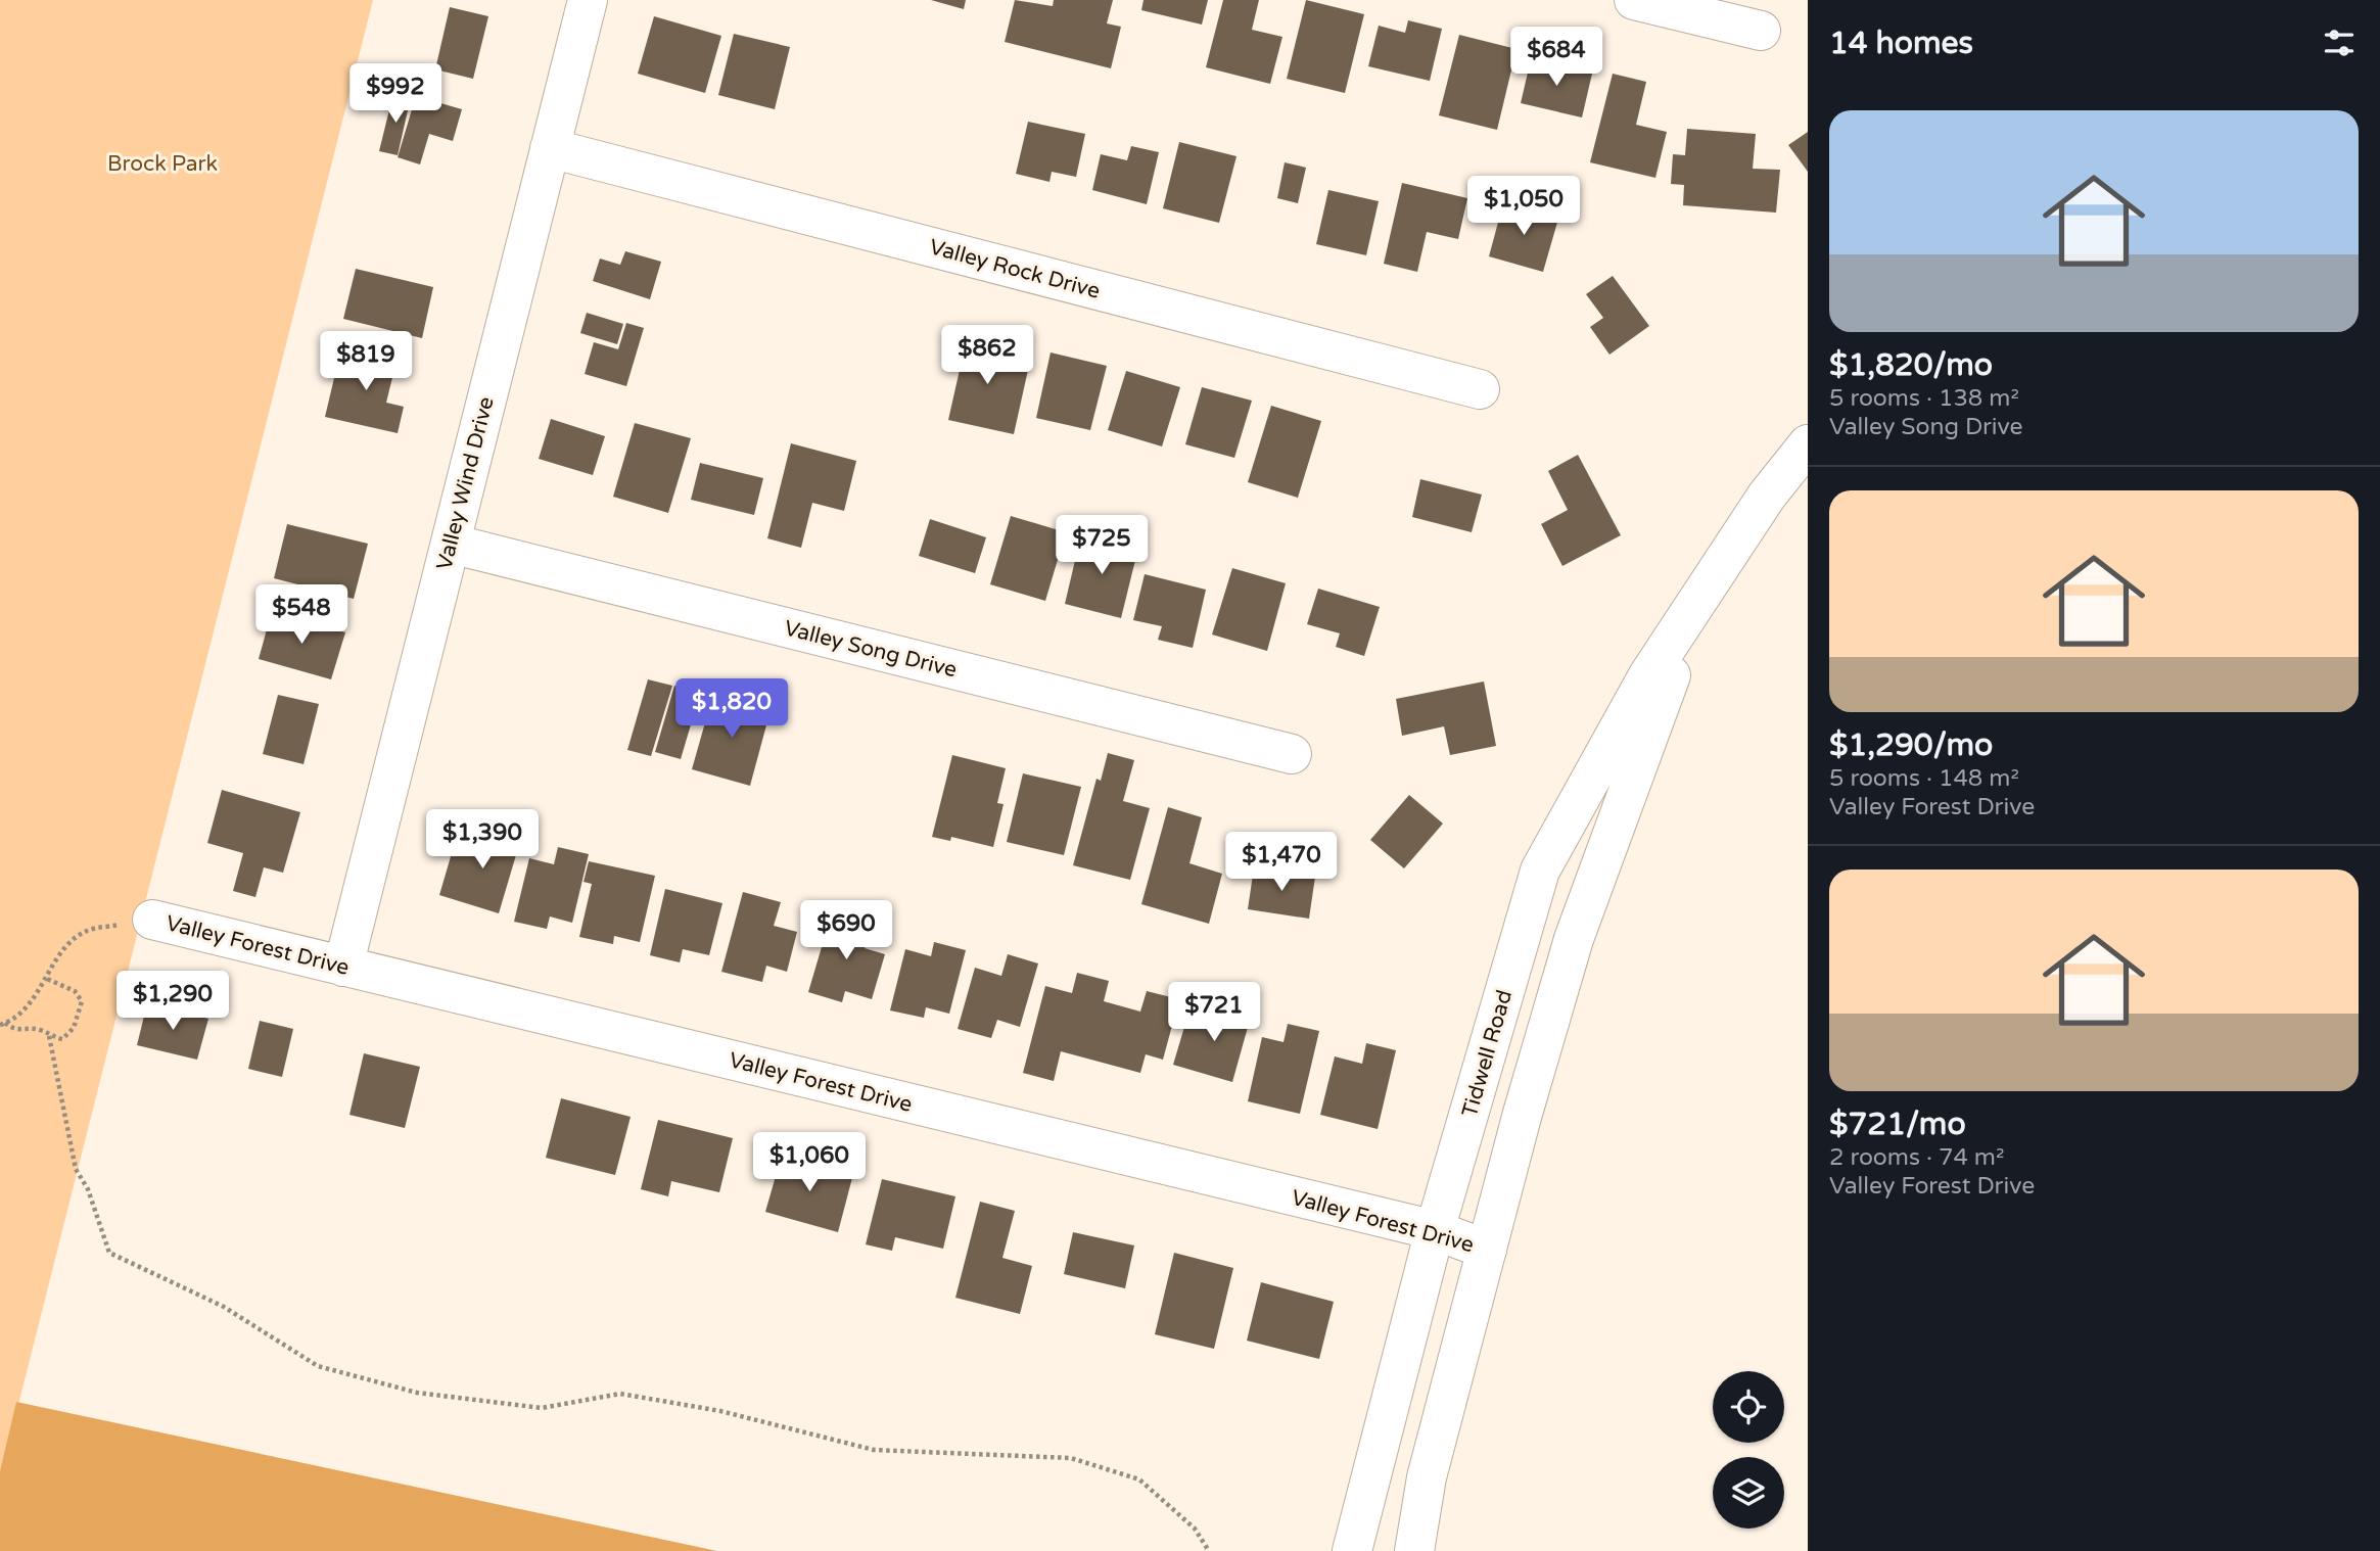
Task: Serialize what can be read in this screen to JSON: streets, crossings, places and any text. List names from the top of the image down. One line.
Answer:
{"streets":{"street":["Valley Rock Drive","Valley Wind Drive","Valley Song Drive","Valley Forest Drive","Tidwell Road"]},"crossings":[["Valley Rock Drive","Valley Wind Drive"],["Valley Wind Drive","Valley Song Drive"],["Valley Wind Drive","Valley Forest Drive"],["Valley Forest Drive","Tidwell Road"]],"parks":["Brock Park"],"page":{"heading":"14 homes","price":["$684","$992","$1,050","$862","$819","$725","$548","$1,820","$1,390","$1,470","$690","$1,290","$721","$1,060"],"list":[{"name":"$1,820/mo","note":"5 rooms · 138 m² · Valley Song Drive"},{"name":"$1,290/mo","note":"5 rooms · 148 m² · Valley Forest Drive"},{"name":"$721/mo","note":"2 rooms · 74 m² · Valley Forest Drive"}]}}
